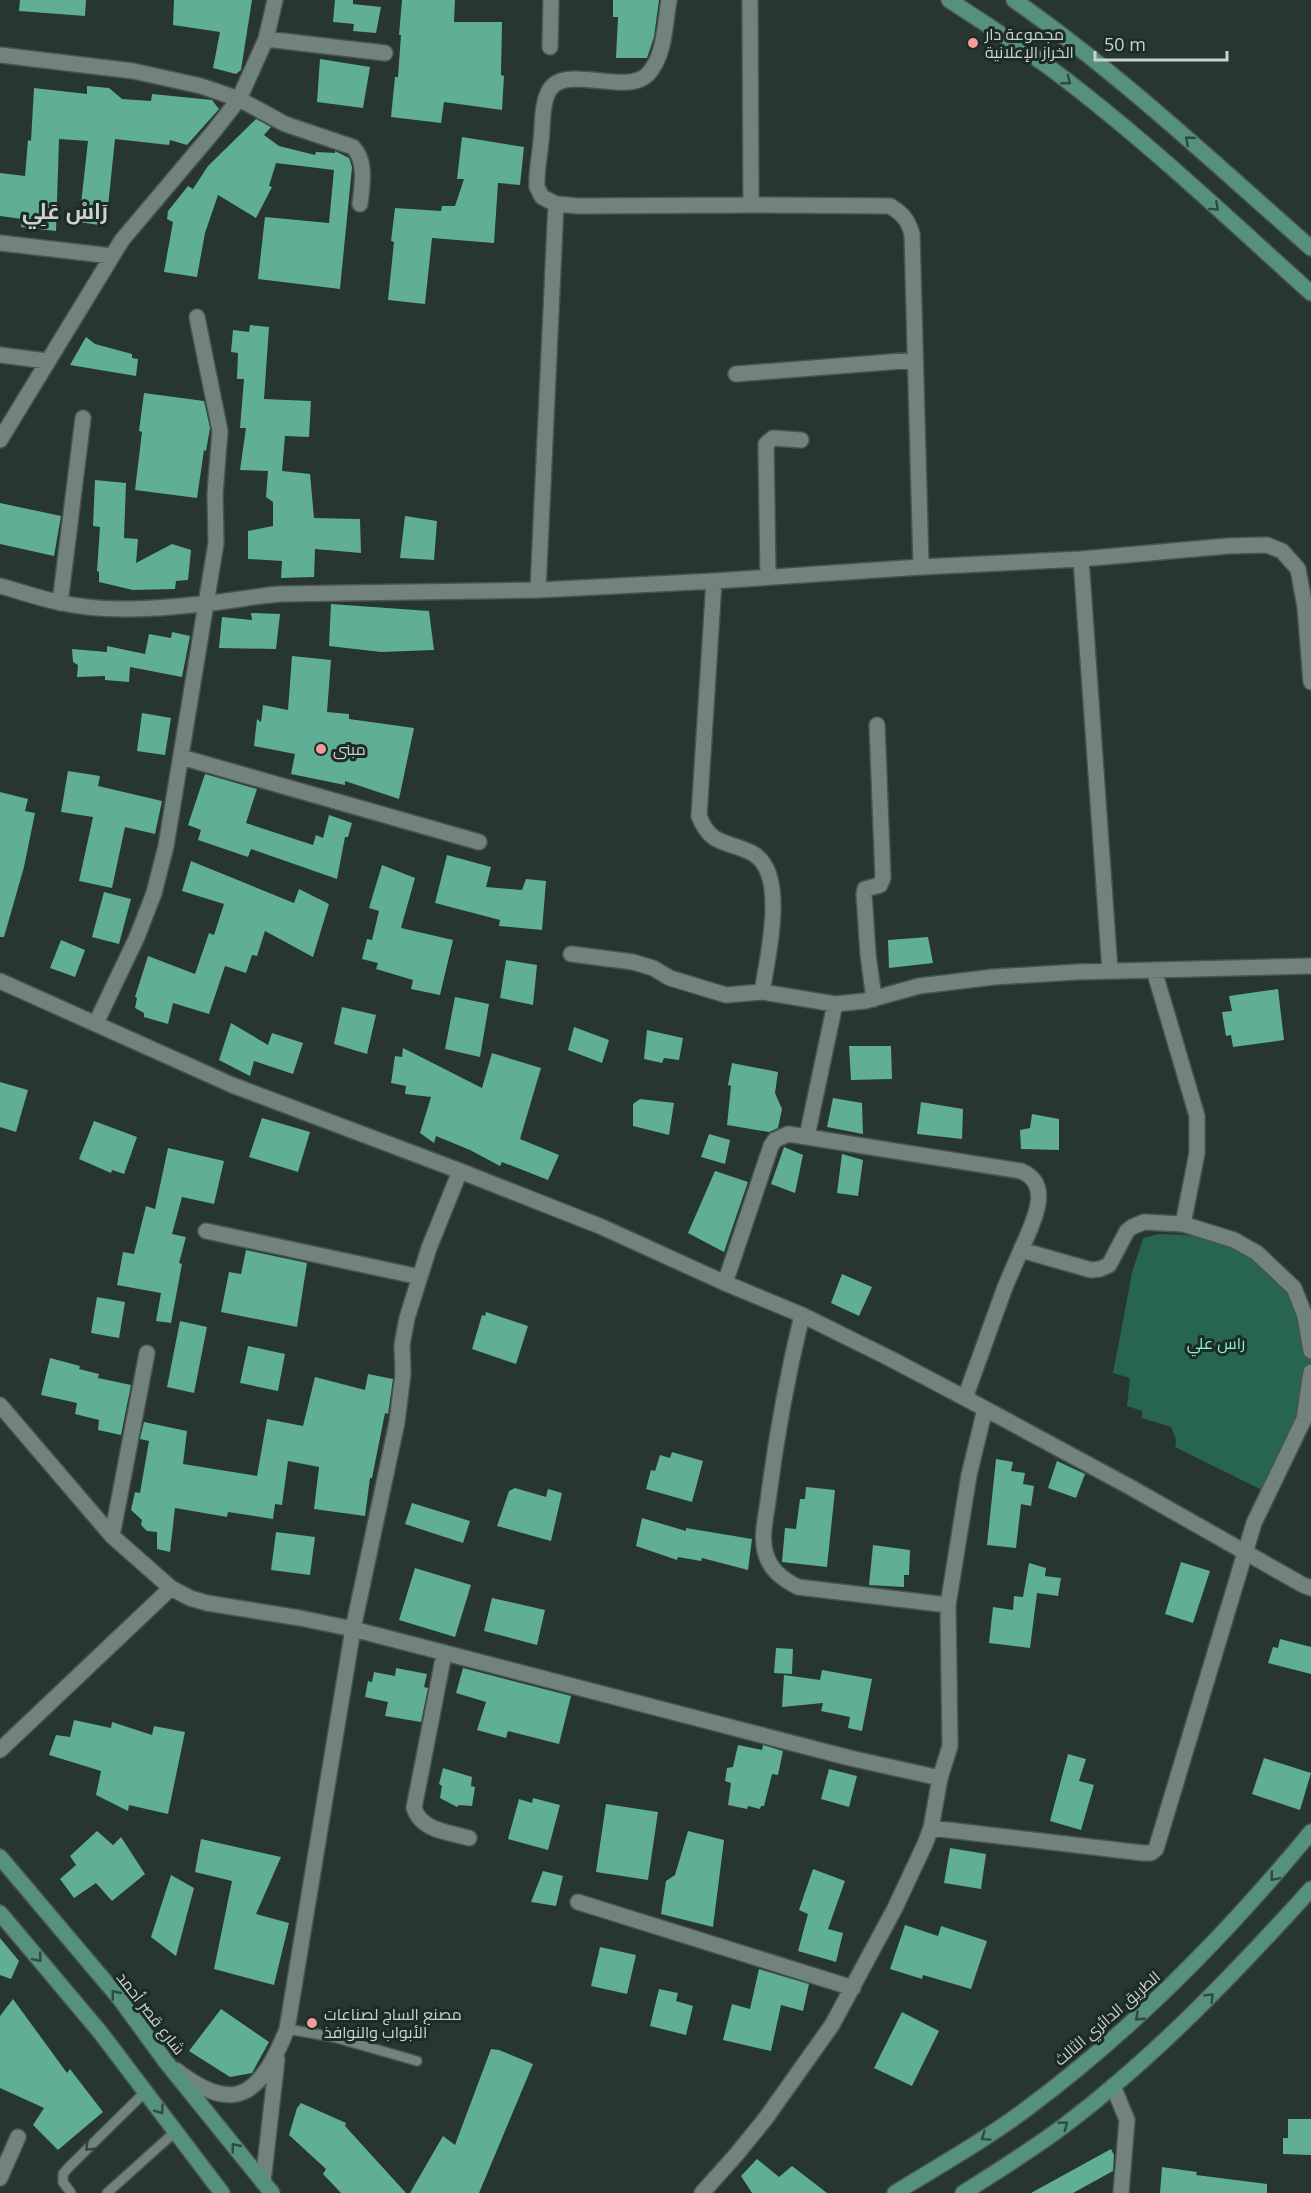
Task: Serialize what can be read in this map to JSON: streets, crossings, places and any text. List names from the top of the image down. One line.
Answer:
{"streets":{"main road":["شارع قصر أحمد","الطريق الدائري الثالث"]},"districts":["رَاسْ عَلِي"],"parks":["راس علي"],"places":["مجموعة دار الخراز اﻹعلانية","مبنى","مصنع الساج لصناعات الأبواب والنوافذ"],"scale_bar":"50 m"}
